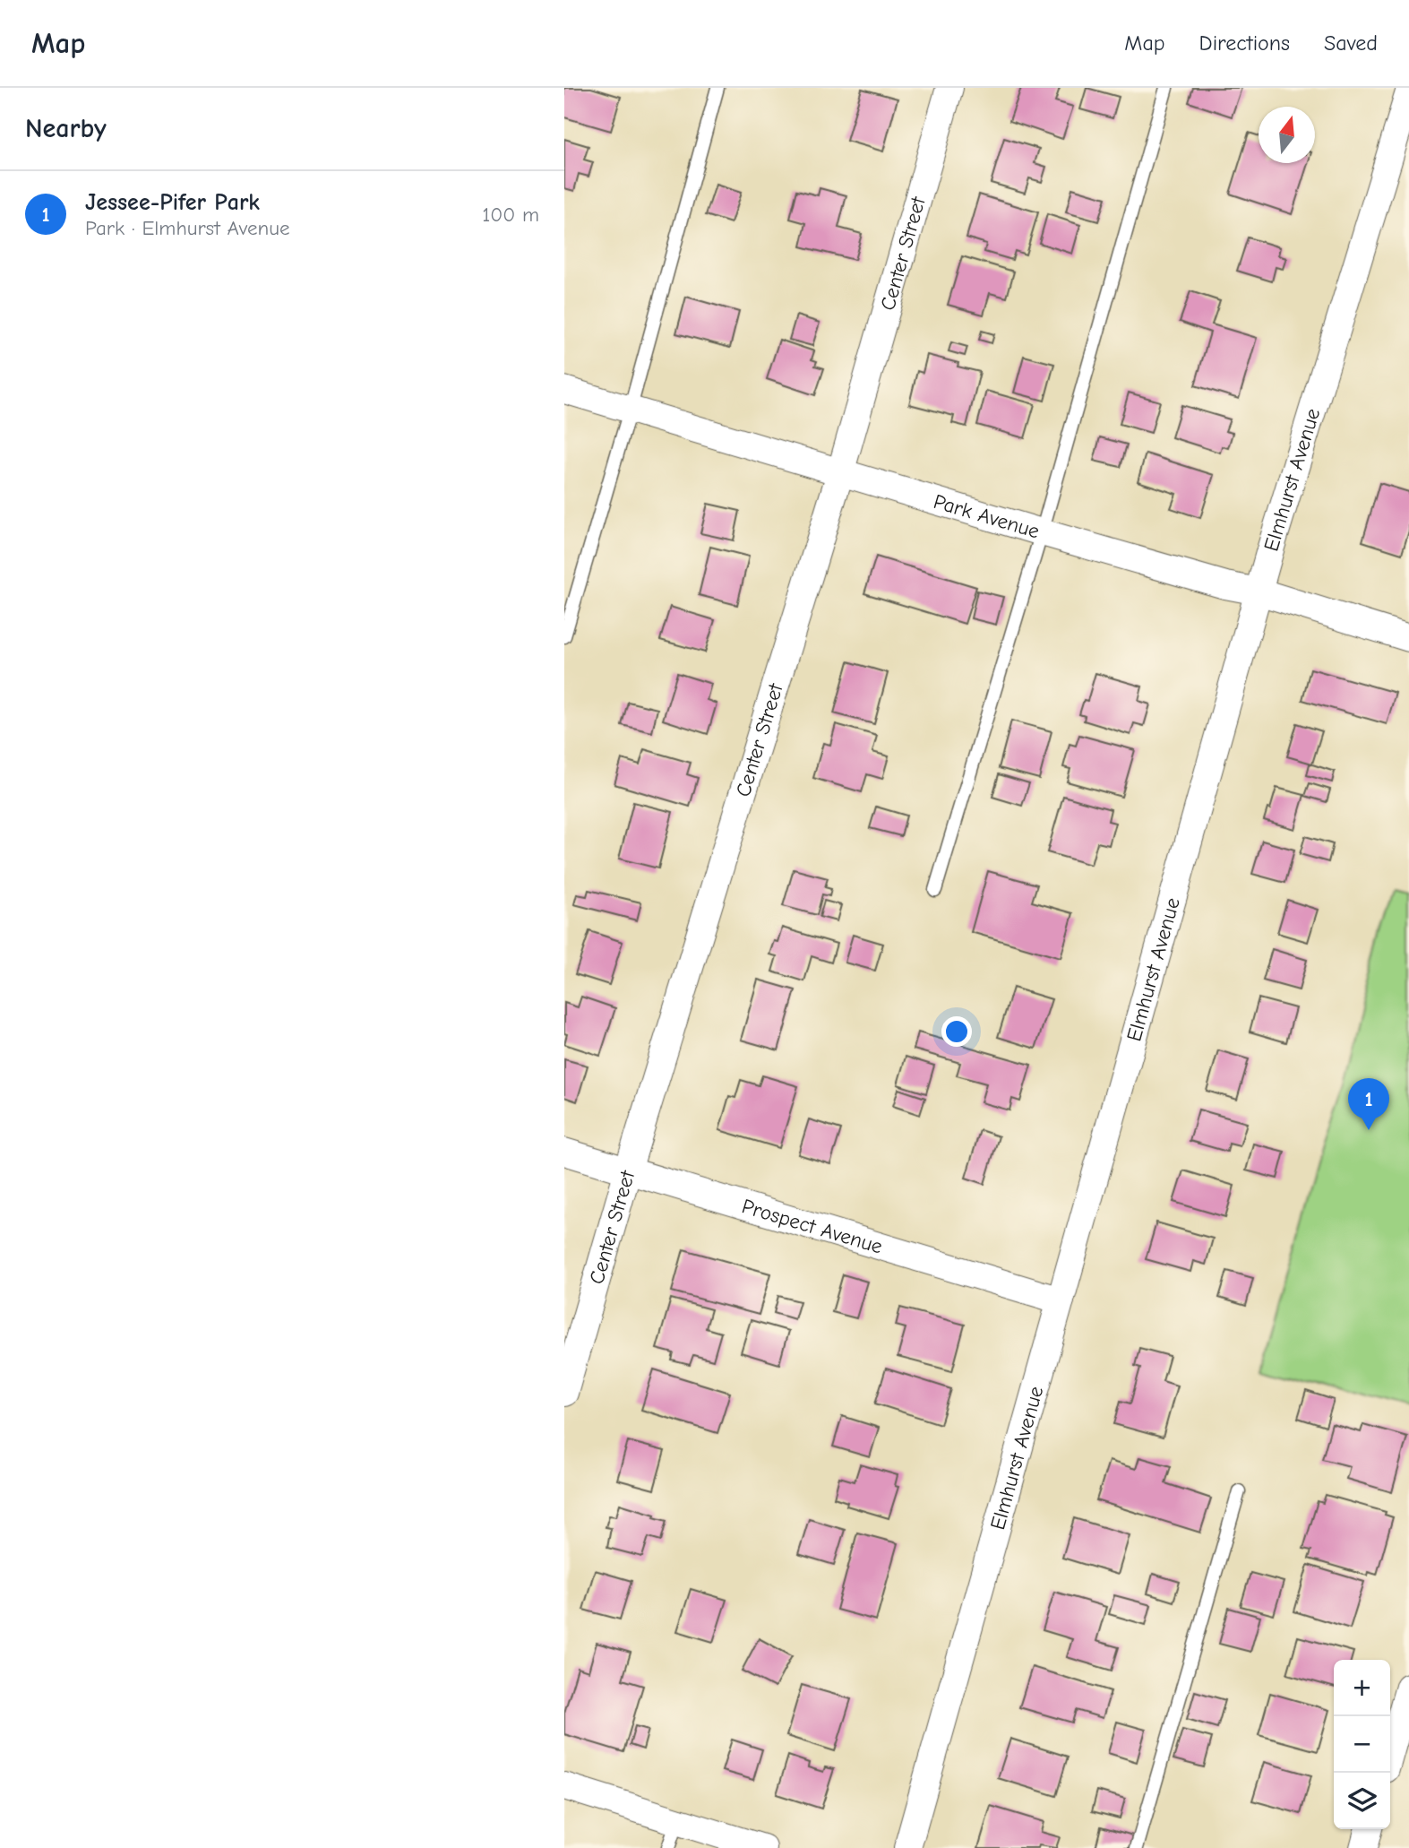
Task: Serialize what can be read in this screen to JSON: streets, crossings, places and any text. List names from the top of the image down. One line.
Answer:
{"streets":{"street":["Center Street","Elmhurst Avenue","Park Avenue","Prospect Avenue"]},"crossings":[["Center Street","Park Avenue"],["Center Street","Prospect Avenue"],["Elmhurst Avenue","Park Avenue"],["Elmhurst Avenue","Prospect Avenue"]],"north":"top","page":{"header":"Map","nav":["Map","Directions","Saved"],"heading":"Nearby","list":[{"mark":"1","name":"Jessee-Pifer Park","note":"Park · Elmhurst Avenue","value":"100 m"}],"pins":"1","map_buttons":["+","−"]}}
